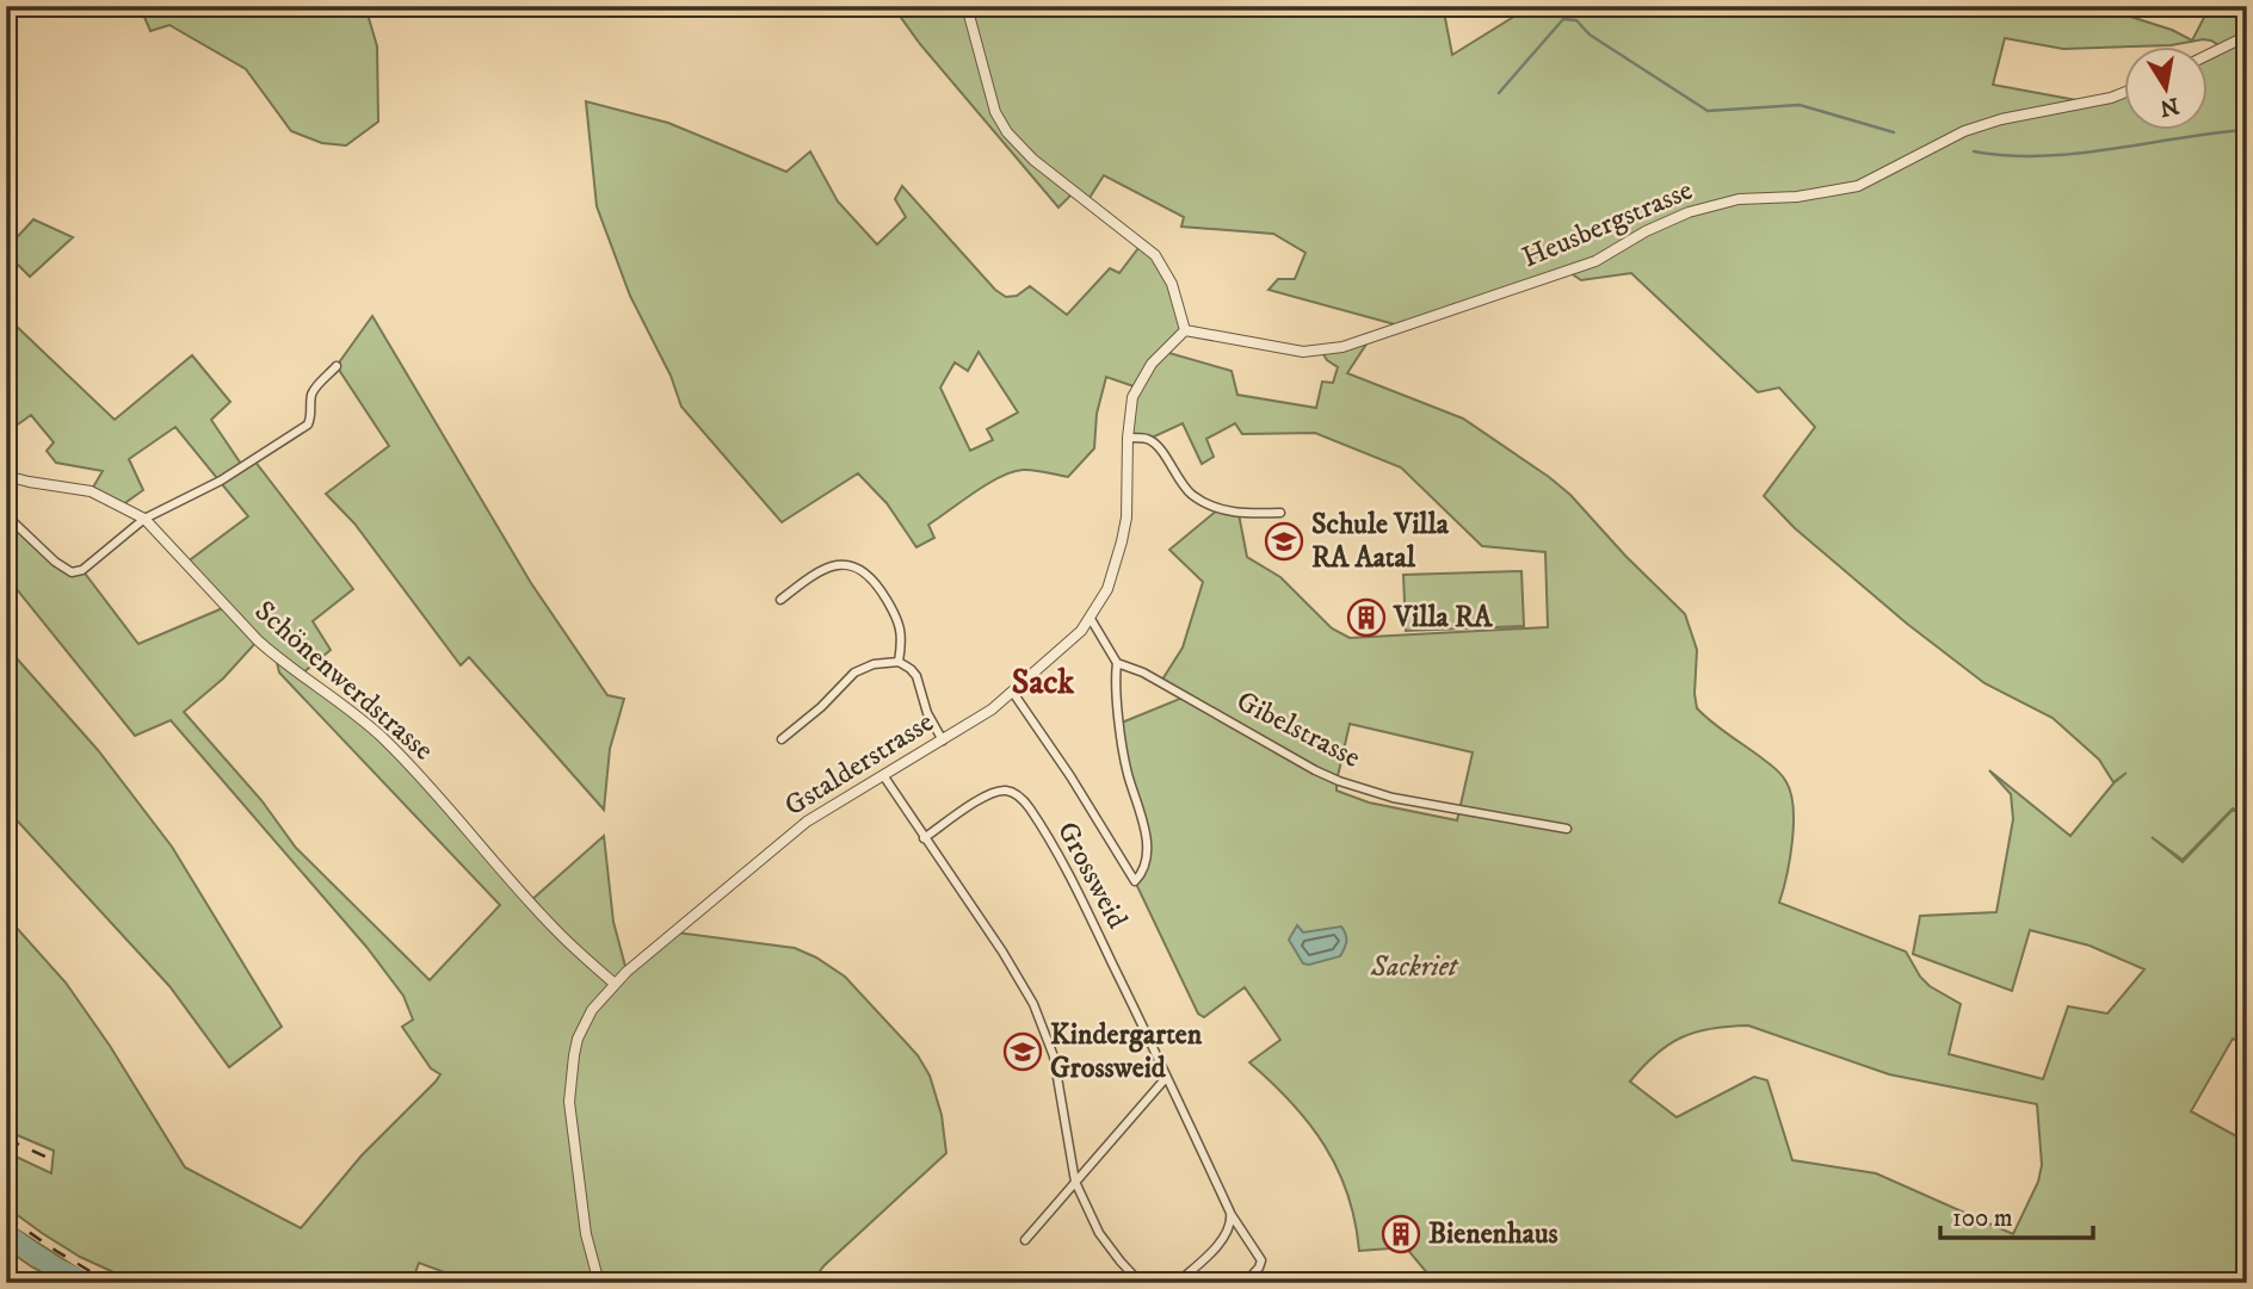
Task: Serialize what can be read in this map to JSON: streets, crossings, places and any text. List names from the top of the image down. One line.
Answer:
{"streets":{"street":["Heusbergstrasse","Schönenwerdstrasse","Gibelstrasse","Gstalderstrasse","Grossweid"]},"crossings":[["Heusbergstrasse","Gstalderstrasse"],["Schönenwerdstrasse","Gstalderstrasse"]],"districts":["Sack"],"parks":["Sackriet"],"places":{"school or university":["Schule Villa RA Aatal","Kindergarten Grossweid"],"building":["Villa RA","Bienenhaus"]},"scale_bar":"100 m","north":"bottom"}
